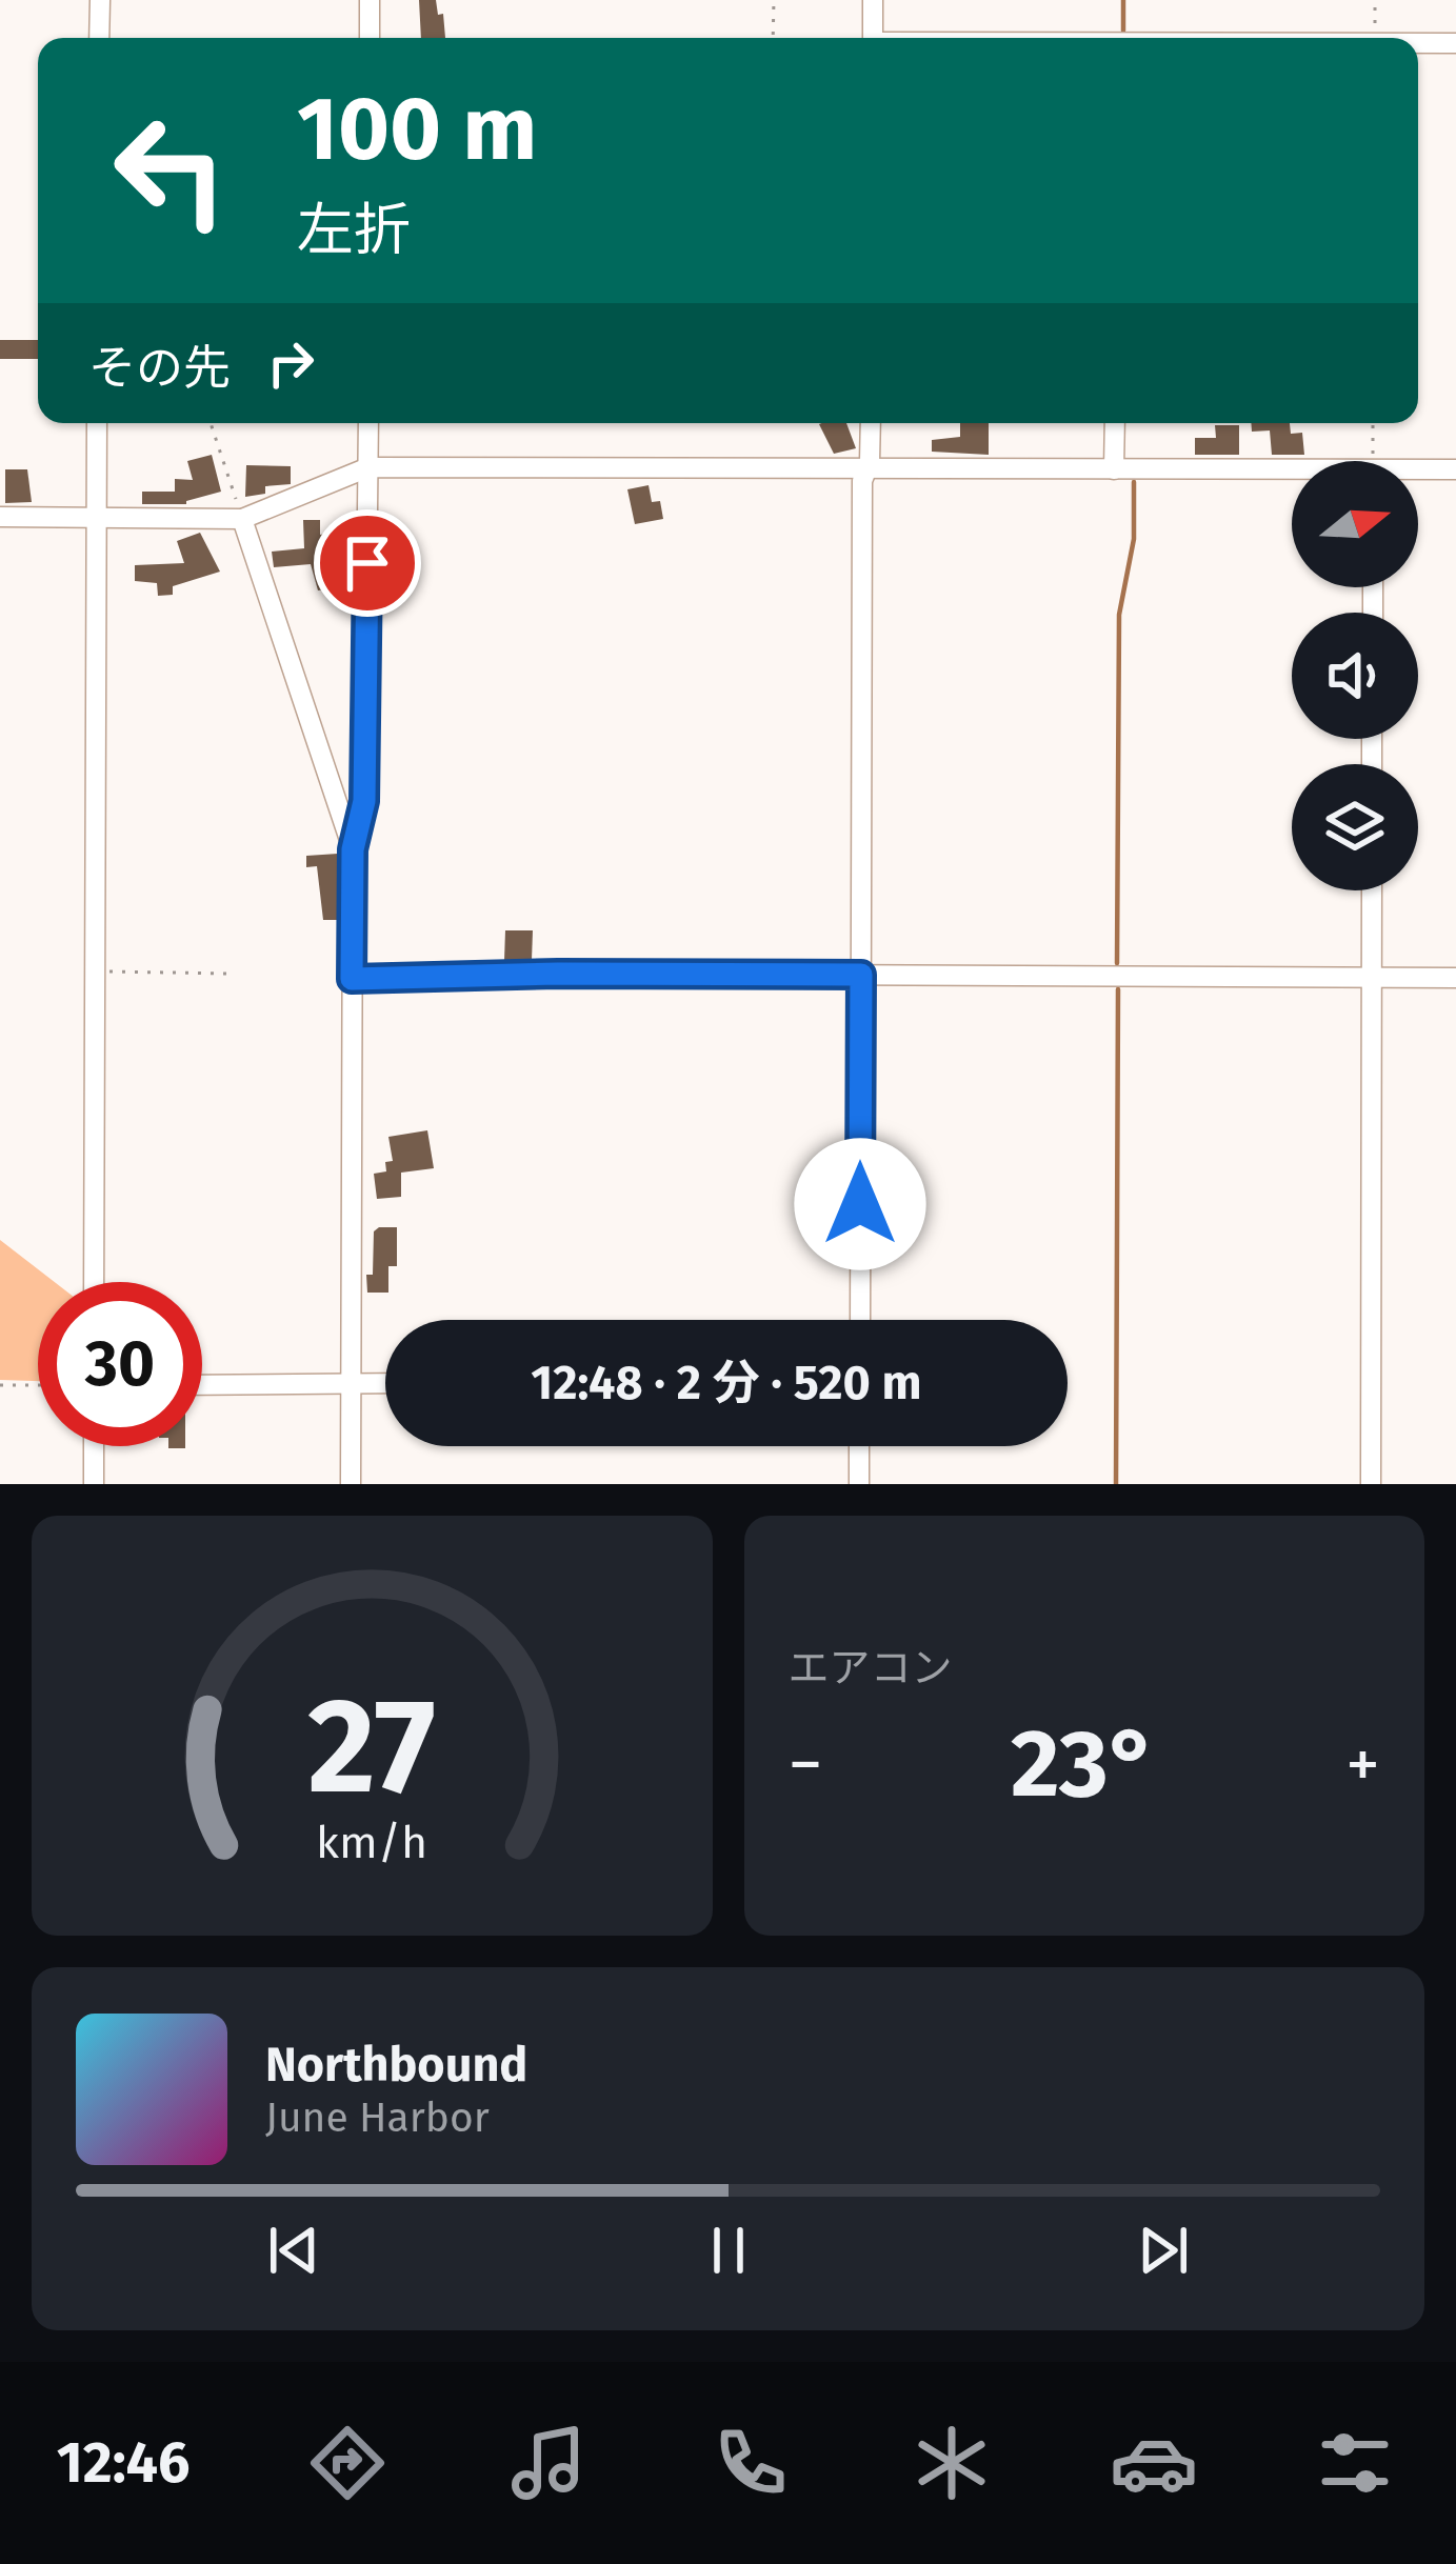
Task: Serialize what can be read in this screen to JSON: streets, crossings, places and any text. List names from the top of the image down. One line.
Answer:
{"north":"right","page":{"turn":["100 m","左折"],"then":"その先","limit":"30","trip":"12:48 · 2 分 · 520 m","tile":"エアコン","heat":["−","23°","+"],"song":["Northbound","June Harbor"],"tabs":"12:46","gauge":["27","km/h"]}}
